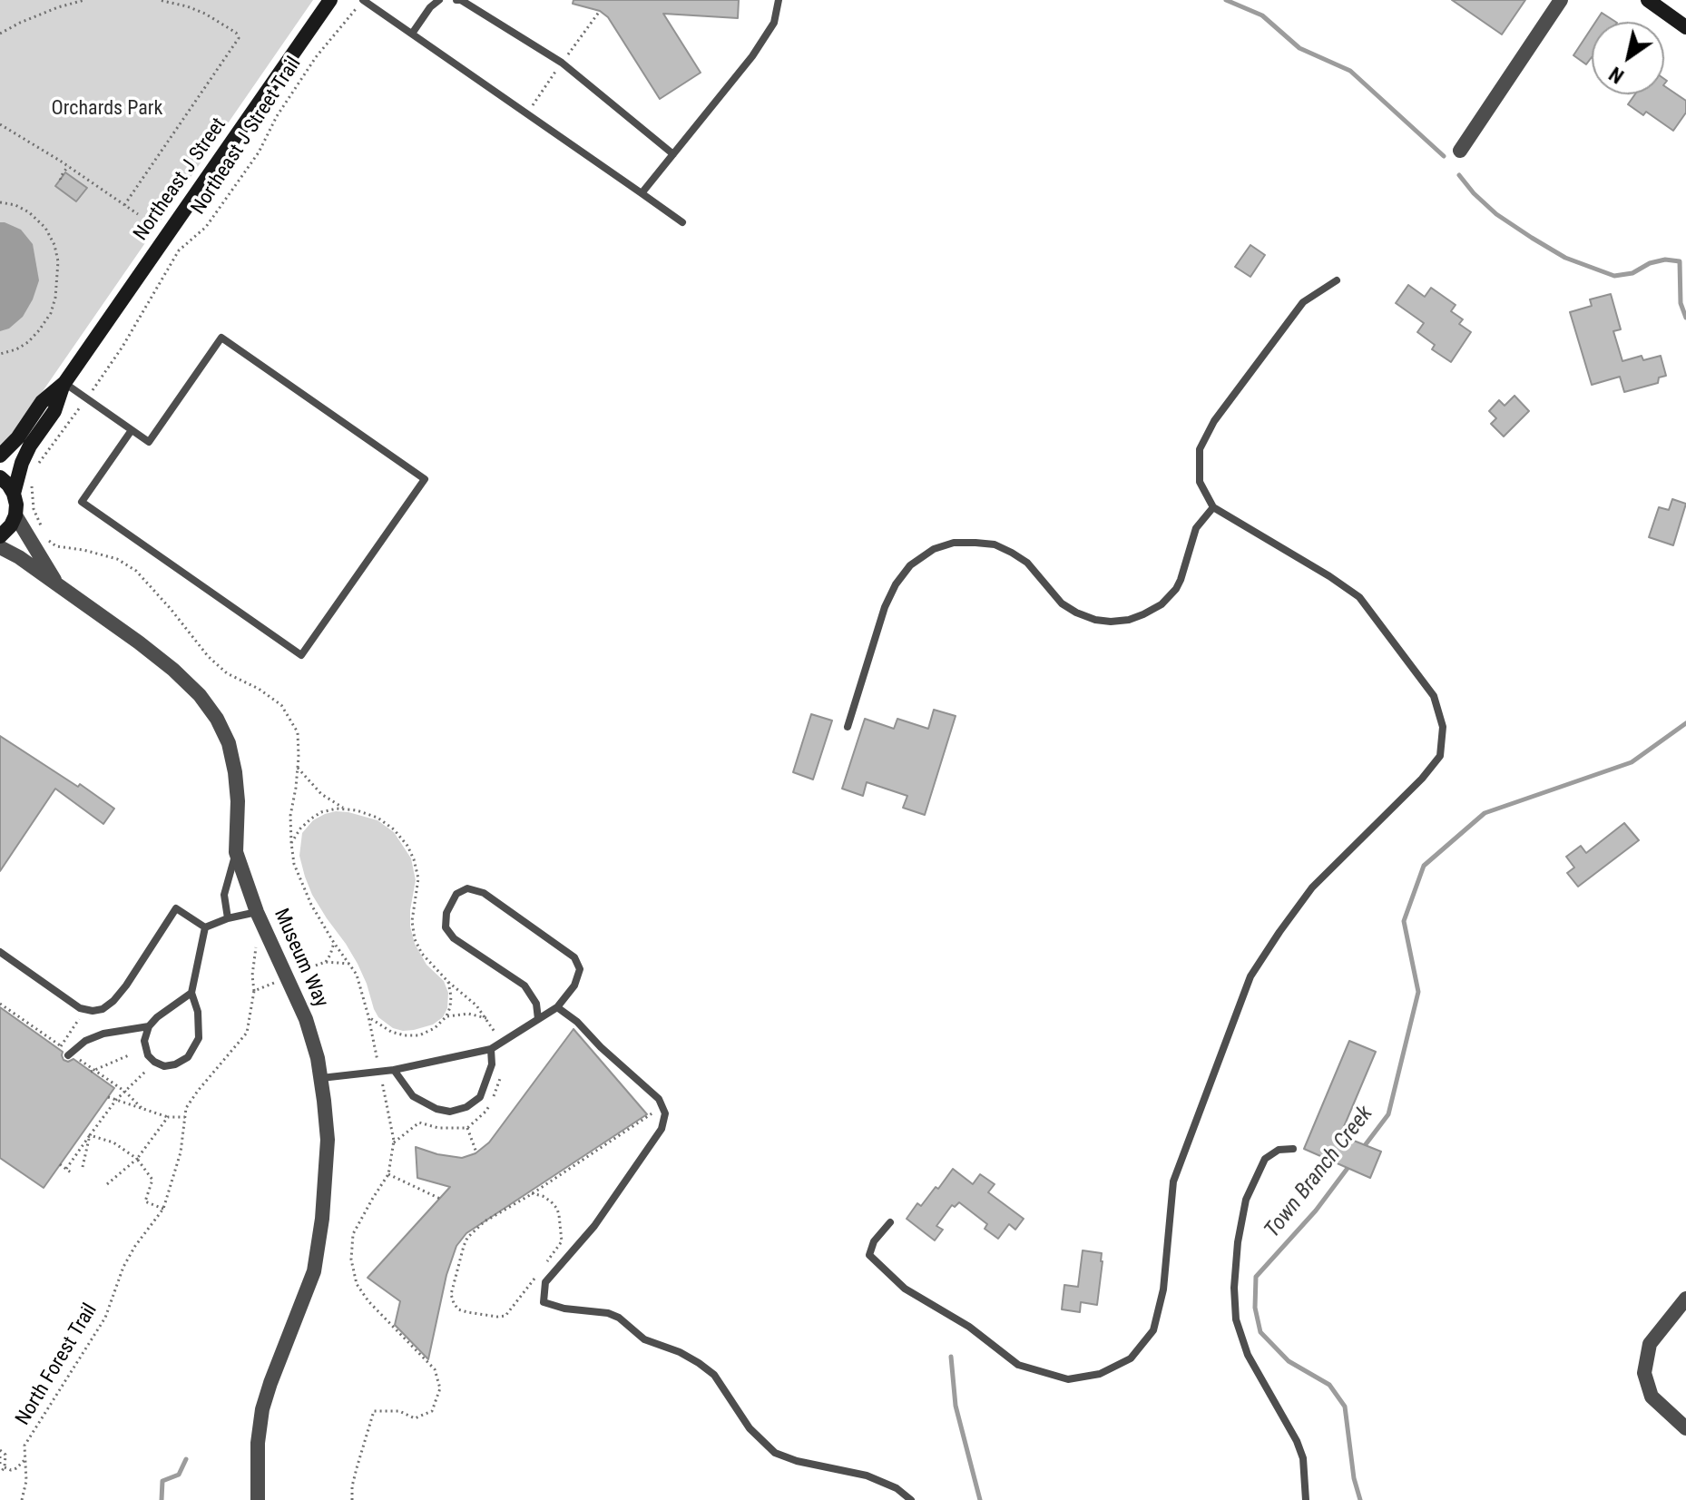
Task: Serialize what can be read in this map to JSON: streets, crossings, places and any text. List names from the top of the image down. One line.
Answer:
{"streets":{"street":["Northeast J Street","Museum Way"],"path":["Northeast J Street Trail","North Forest Trail"]},"crossings":[["Northeast J Street","Museum Way"]],"water":["Town Branch Creek"],"parks":["Orchards Park"],"north":"bottom left"}
